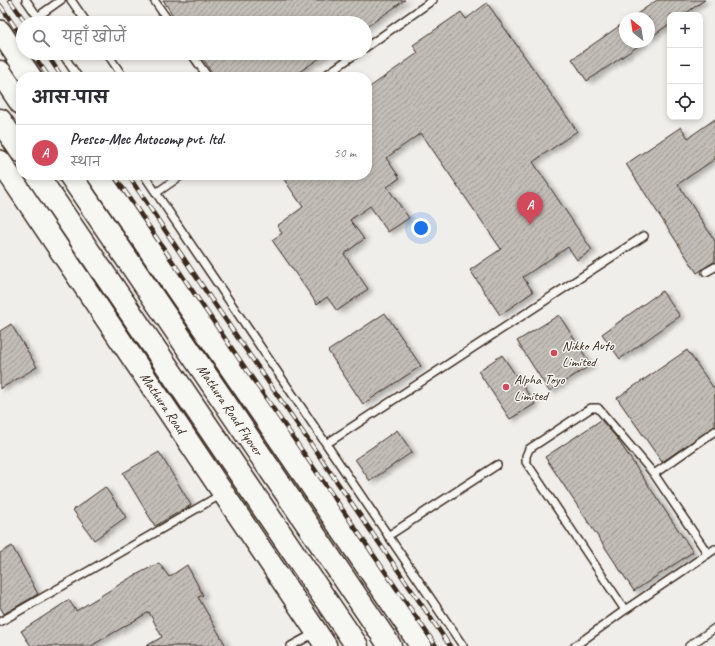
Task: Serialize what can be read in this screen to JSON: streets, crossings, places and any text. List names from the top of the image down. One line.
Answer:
{"streets":{"highway":["Mathura Road Flyover"],"main road":["Mathura Road"]},"places":["Nikko Auto Limited","Alpha Toyo Limited"],"north":"top left","page":{"map_buttons":["+","−"],"search":"यहाँ खोजें","heading":"आस-पास","list":[{"mark":"A","name":"Presco-Mec Autocomp pvt. ltd.","note":"स्थान","value":"50 m"}],"pins":"A"}}
